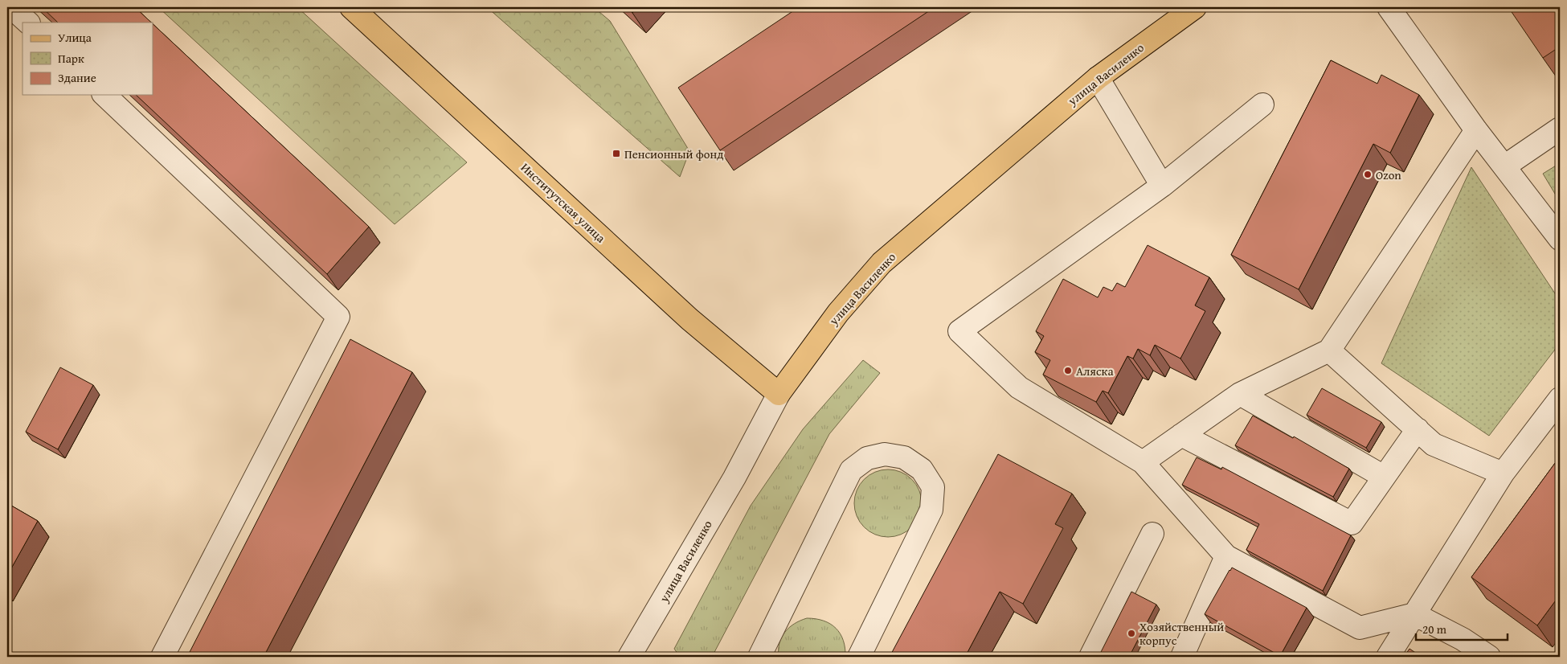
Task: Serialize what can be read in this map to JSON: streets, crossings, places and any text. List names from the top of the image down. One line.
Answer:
{"streets":{"main road":["улица Василенко","Институтская улица"]},"crossings":[["улица Василенко","Институтская улица"]],"places":{"transit":["Пенсионный фонд"],"other":["Ozon","Аляска","Хозяйственный корпус"]},"legend":["Улица","Парк","Здание"],"scale_bar":"20 m"}
